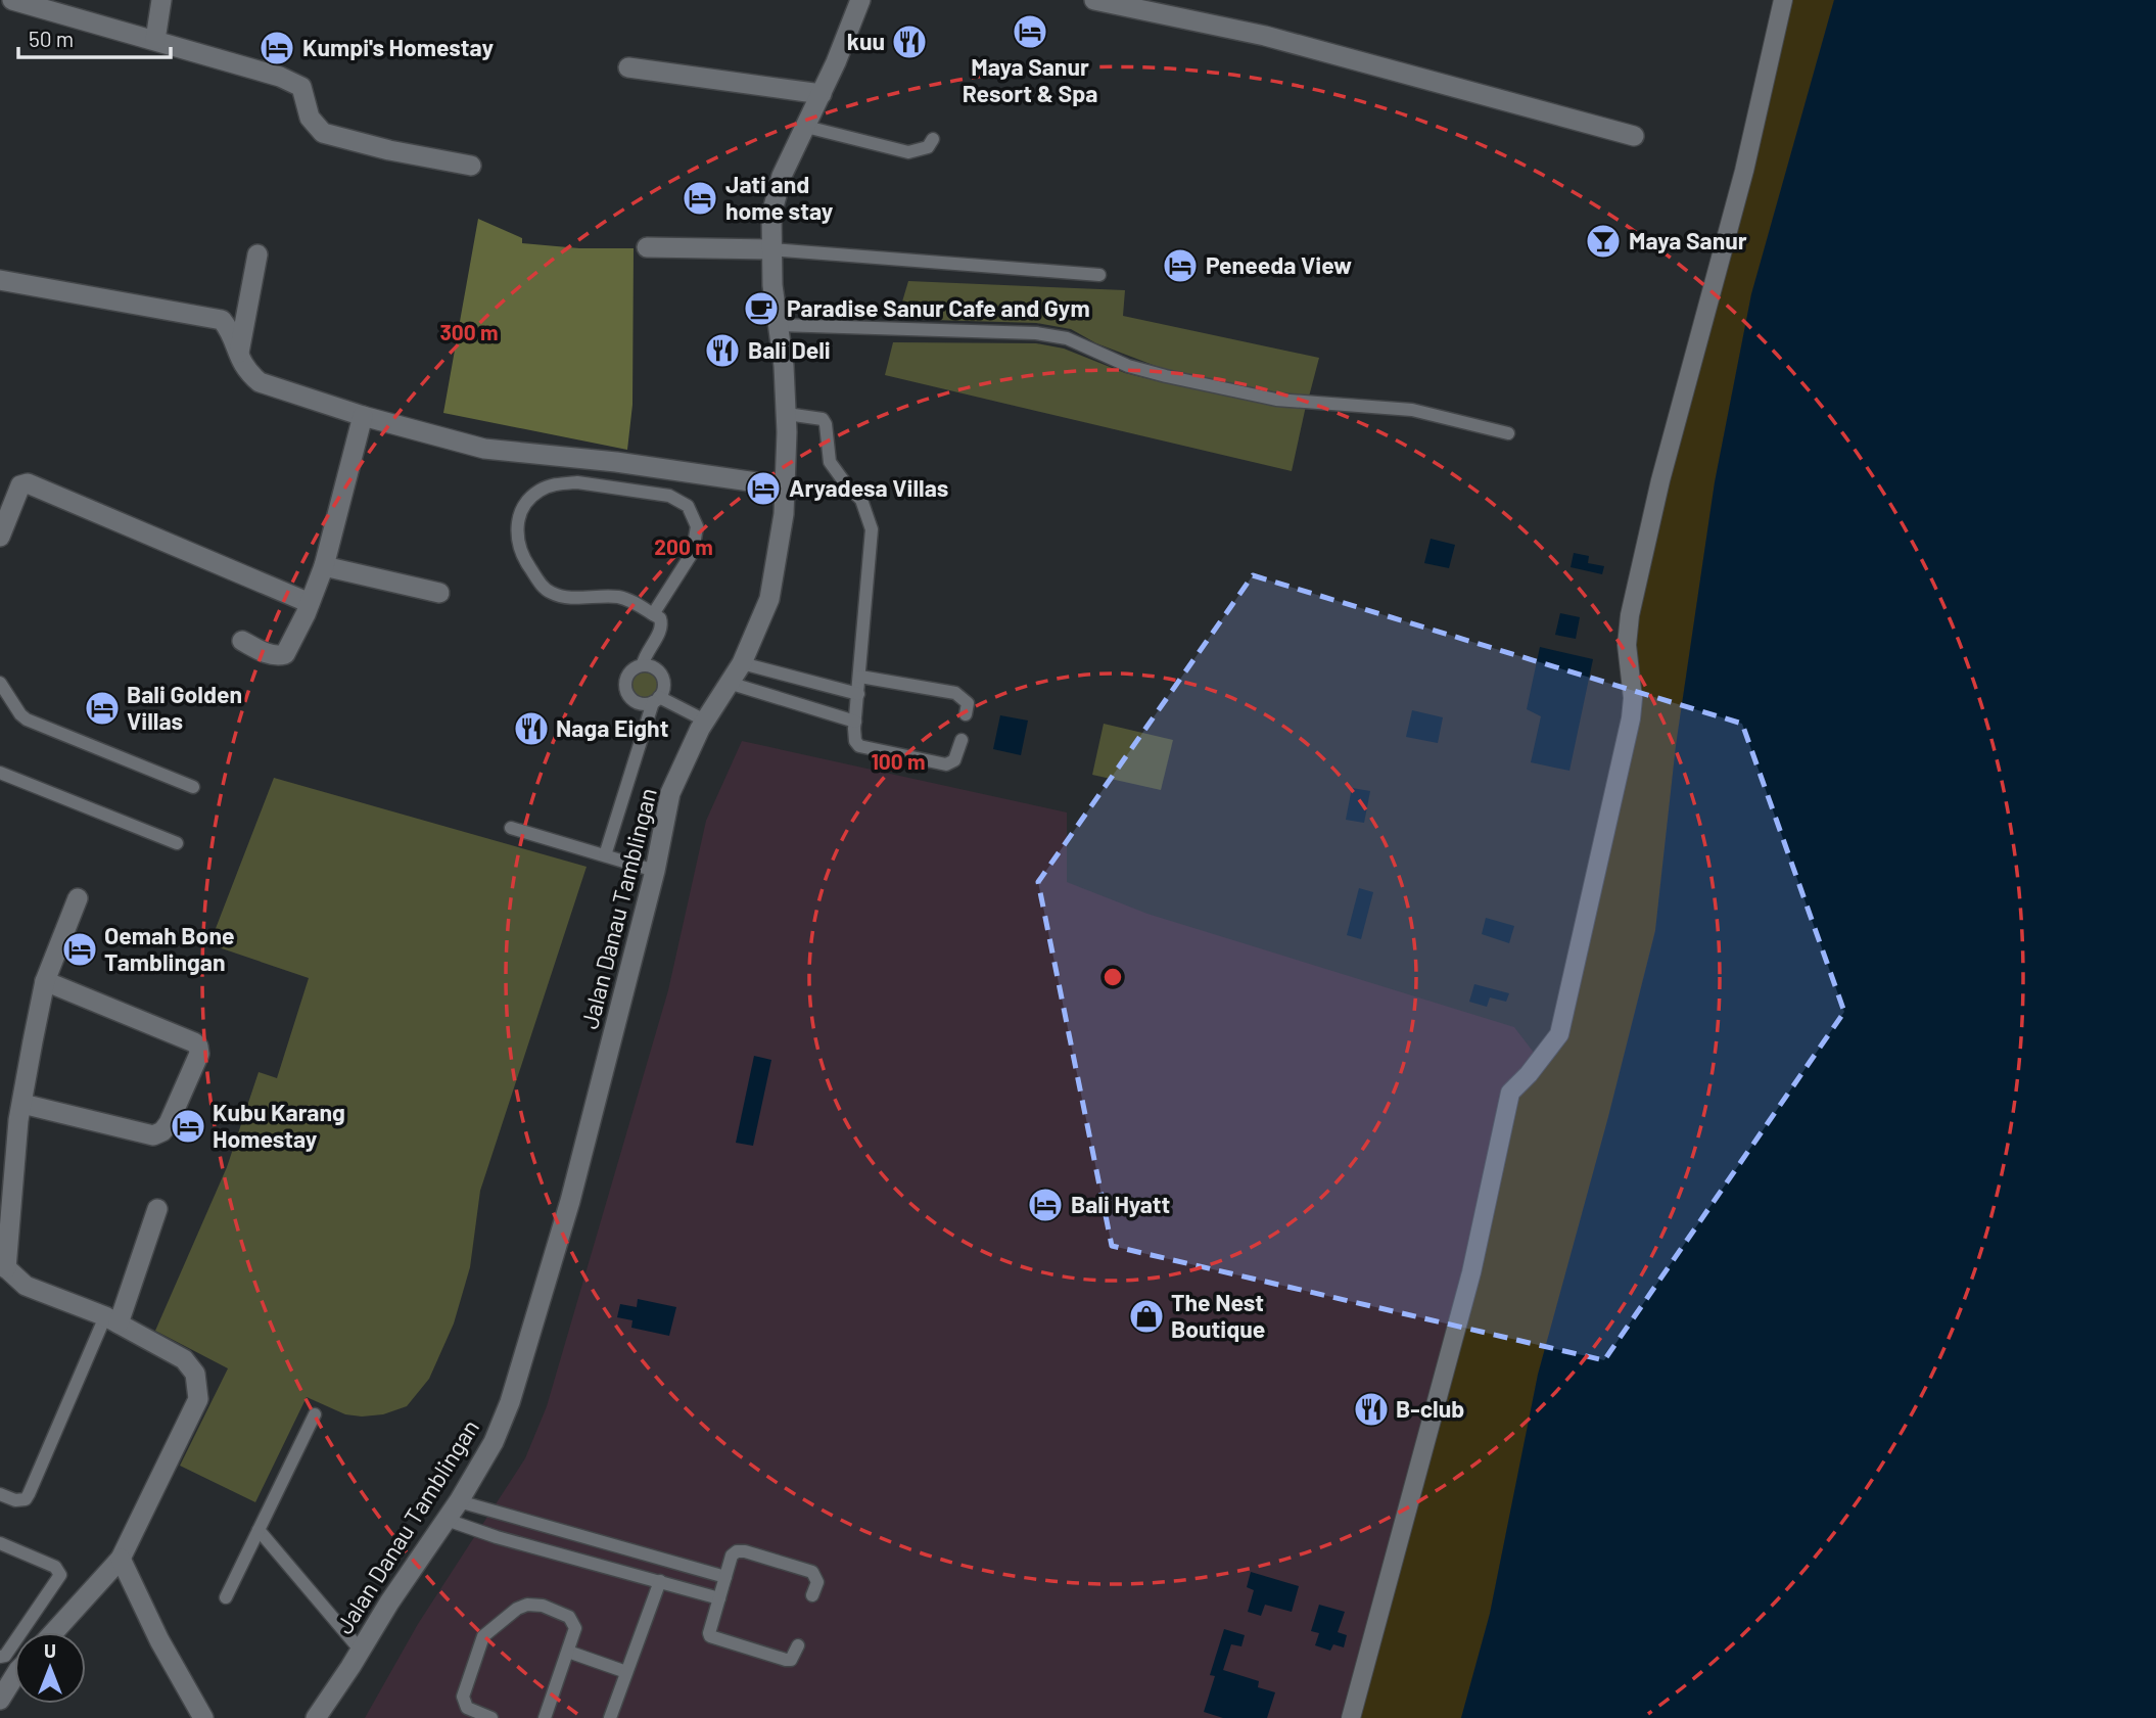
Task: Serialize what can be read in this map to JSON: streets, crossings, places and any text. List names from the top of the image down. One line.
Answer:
{"streets":{"street":["Jalan Danau Tamblingan"]},"places":{"hotel":["Maya Sanur Resort & Spa","Kumpi's Homestay","Jati and home stay","Peneeda View","Aryadesa Villas","Bali Golden Villas","Oemah Bone Tamblingan","Kubu Karang Homestay","Bali Hyatt"],"restaurant":["kuu","Bali Deli","Naga Eight","B-club"],"bar":["Maya Sanur"],"cafe":["Paradise Sanur Cafe and Gym"],"shop":["The Nest Boutique"]},"scale_bar":"50 m","north":"top","rings":["300 m","200 m","100 m"]}
